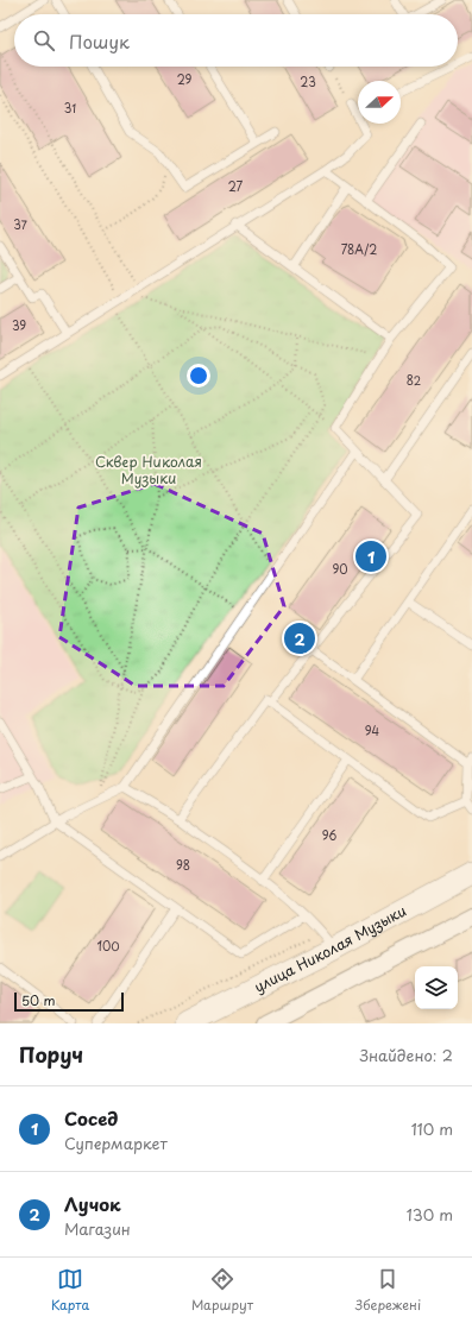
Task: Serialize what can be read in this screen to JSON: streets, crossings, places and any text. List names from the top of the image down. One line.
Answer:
{"streets":{"main road":["улица Николая Музыки"]},"parks":["Сквер Николая Музыки"],"house_numbers":["29","23","31","27","37","78А/2","39","82","90","94","96","98","100"],"scale_bar":"50 m","north":"right","page":{"search":"Пошук","pins":["1","2"],"scale":"50 m","heading":["Поруч","Знайдено: 2"],"list":[{"mark":"1","name":"Сосед","note":"Супермаркет","value":"110 m"},{"mark":"2","name":"Лучок","note":"Магазин","value":"130 m"}],"nav":["Карта","Маршрут","Збережені"]}}
